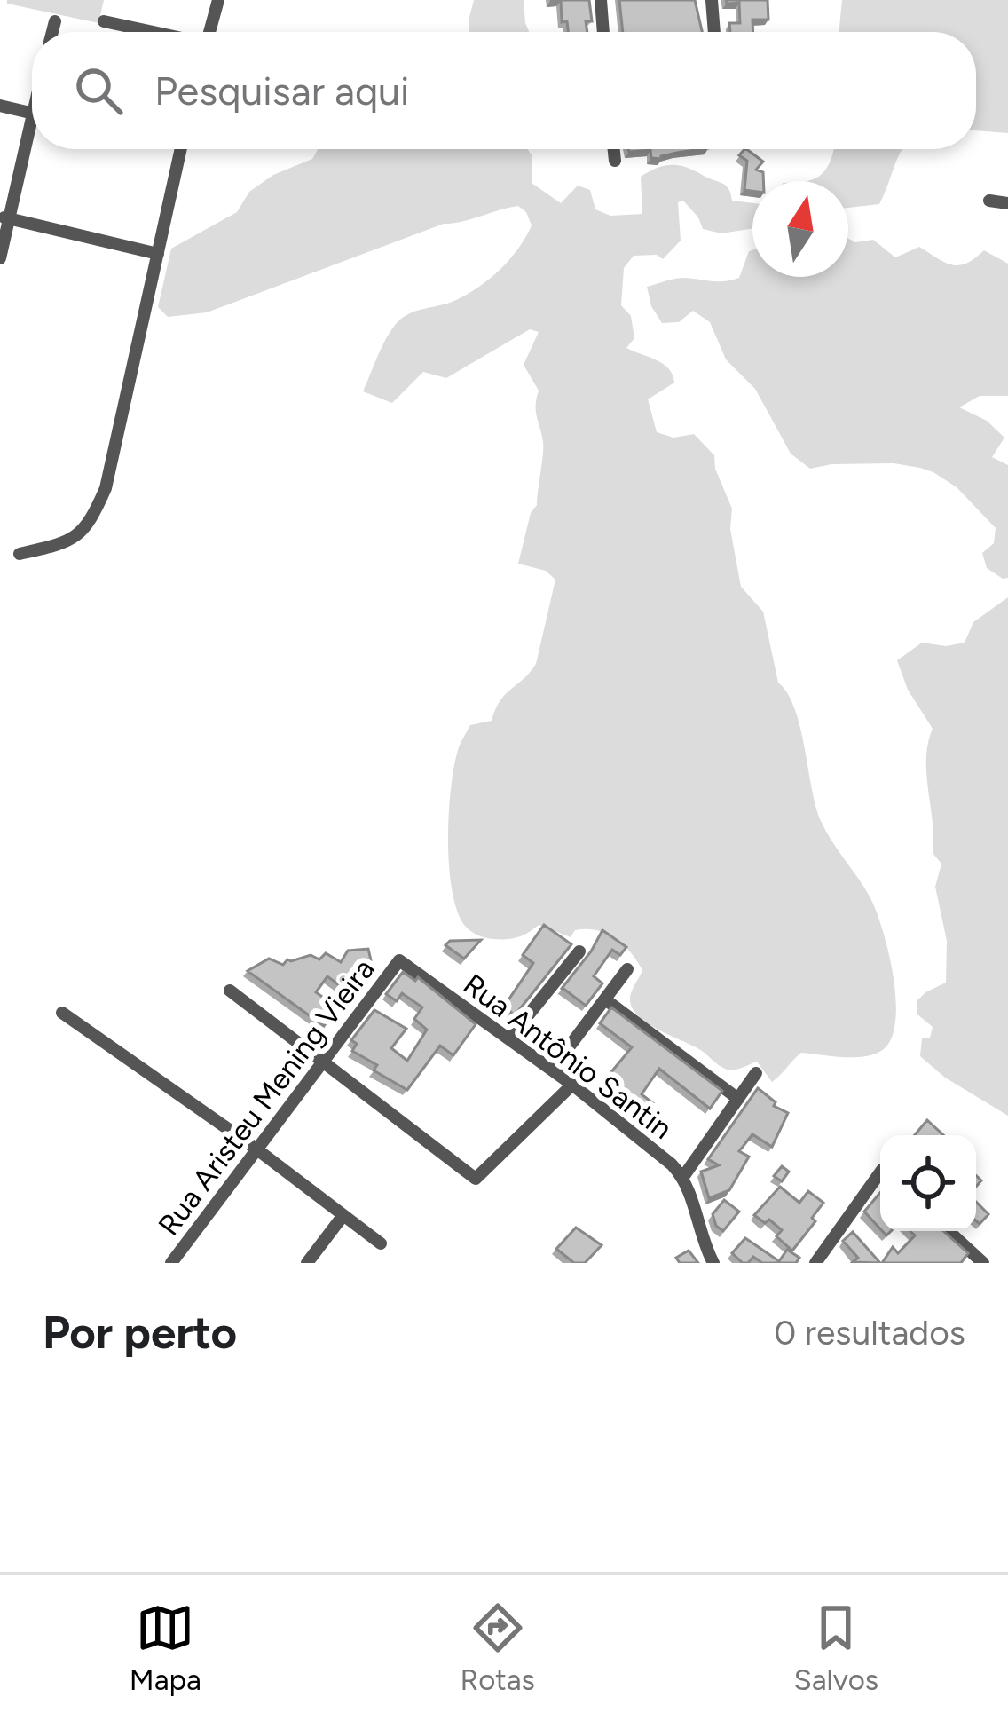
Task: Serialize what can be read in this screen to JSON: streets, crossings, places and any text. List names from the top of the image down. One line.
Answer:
{"streets":{"street":["Rua Antônio Santin","Rua Aristeu Mening Vieira"]},"crossings":[["Rua Antônio Santin","Rua Aristeu Mening Vieira"]],"north":"top","page":{"search":"Pesquisar aqui","heading":["Por perto","0 resultados"],"nav":["Mapa","Rotas","Salvos"]}}
